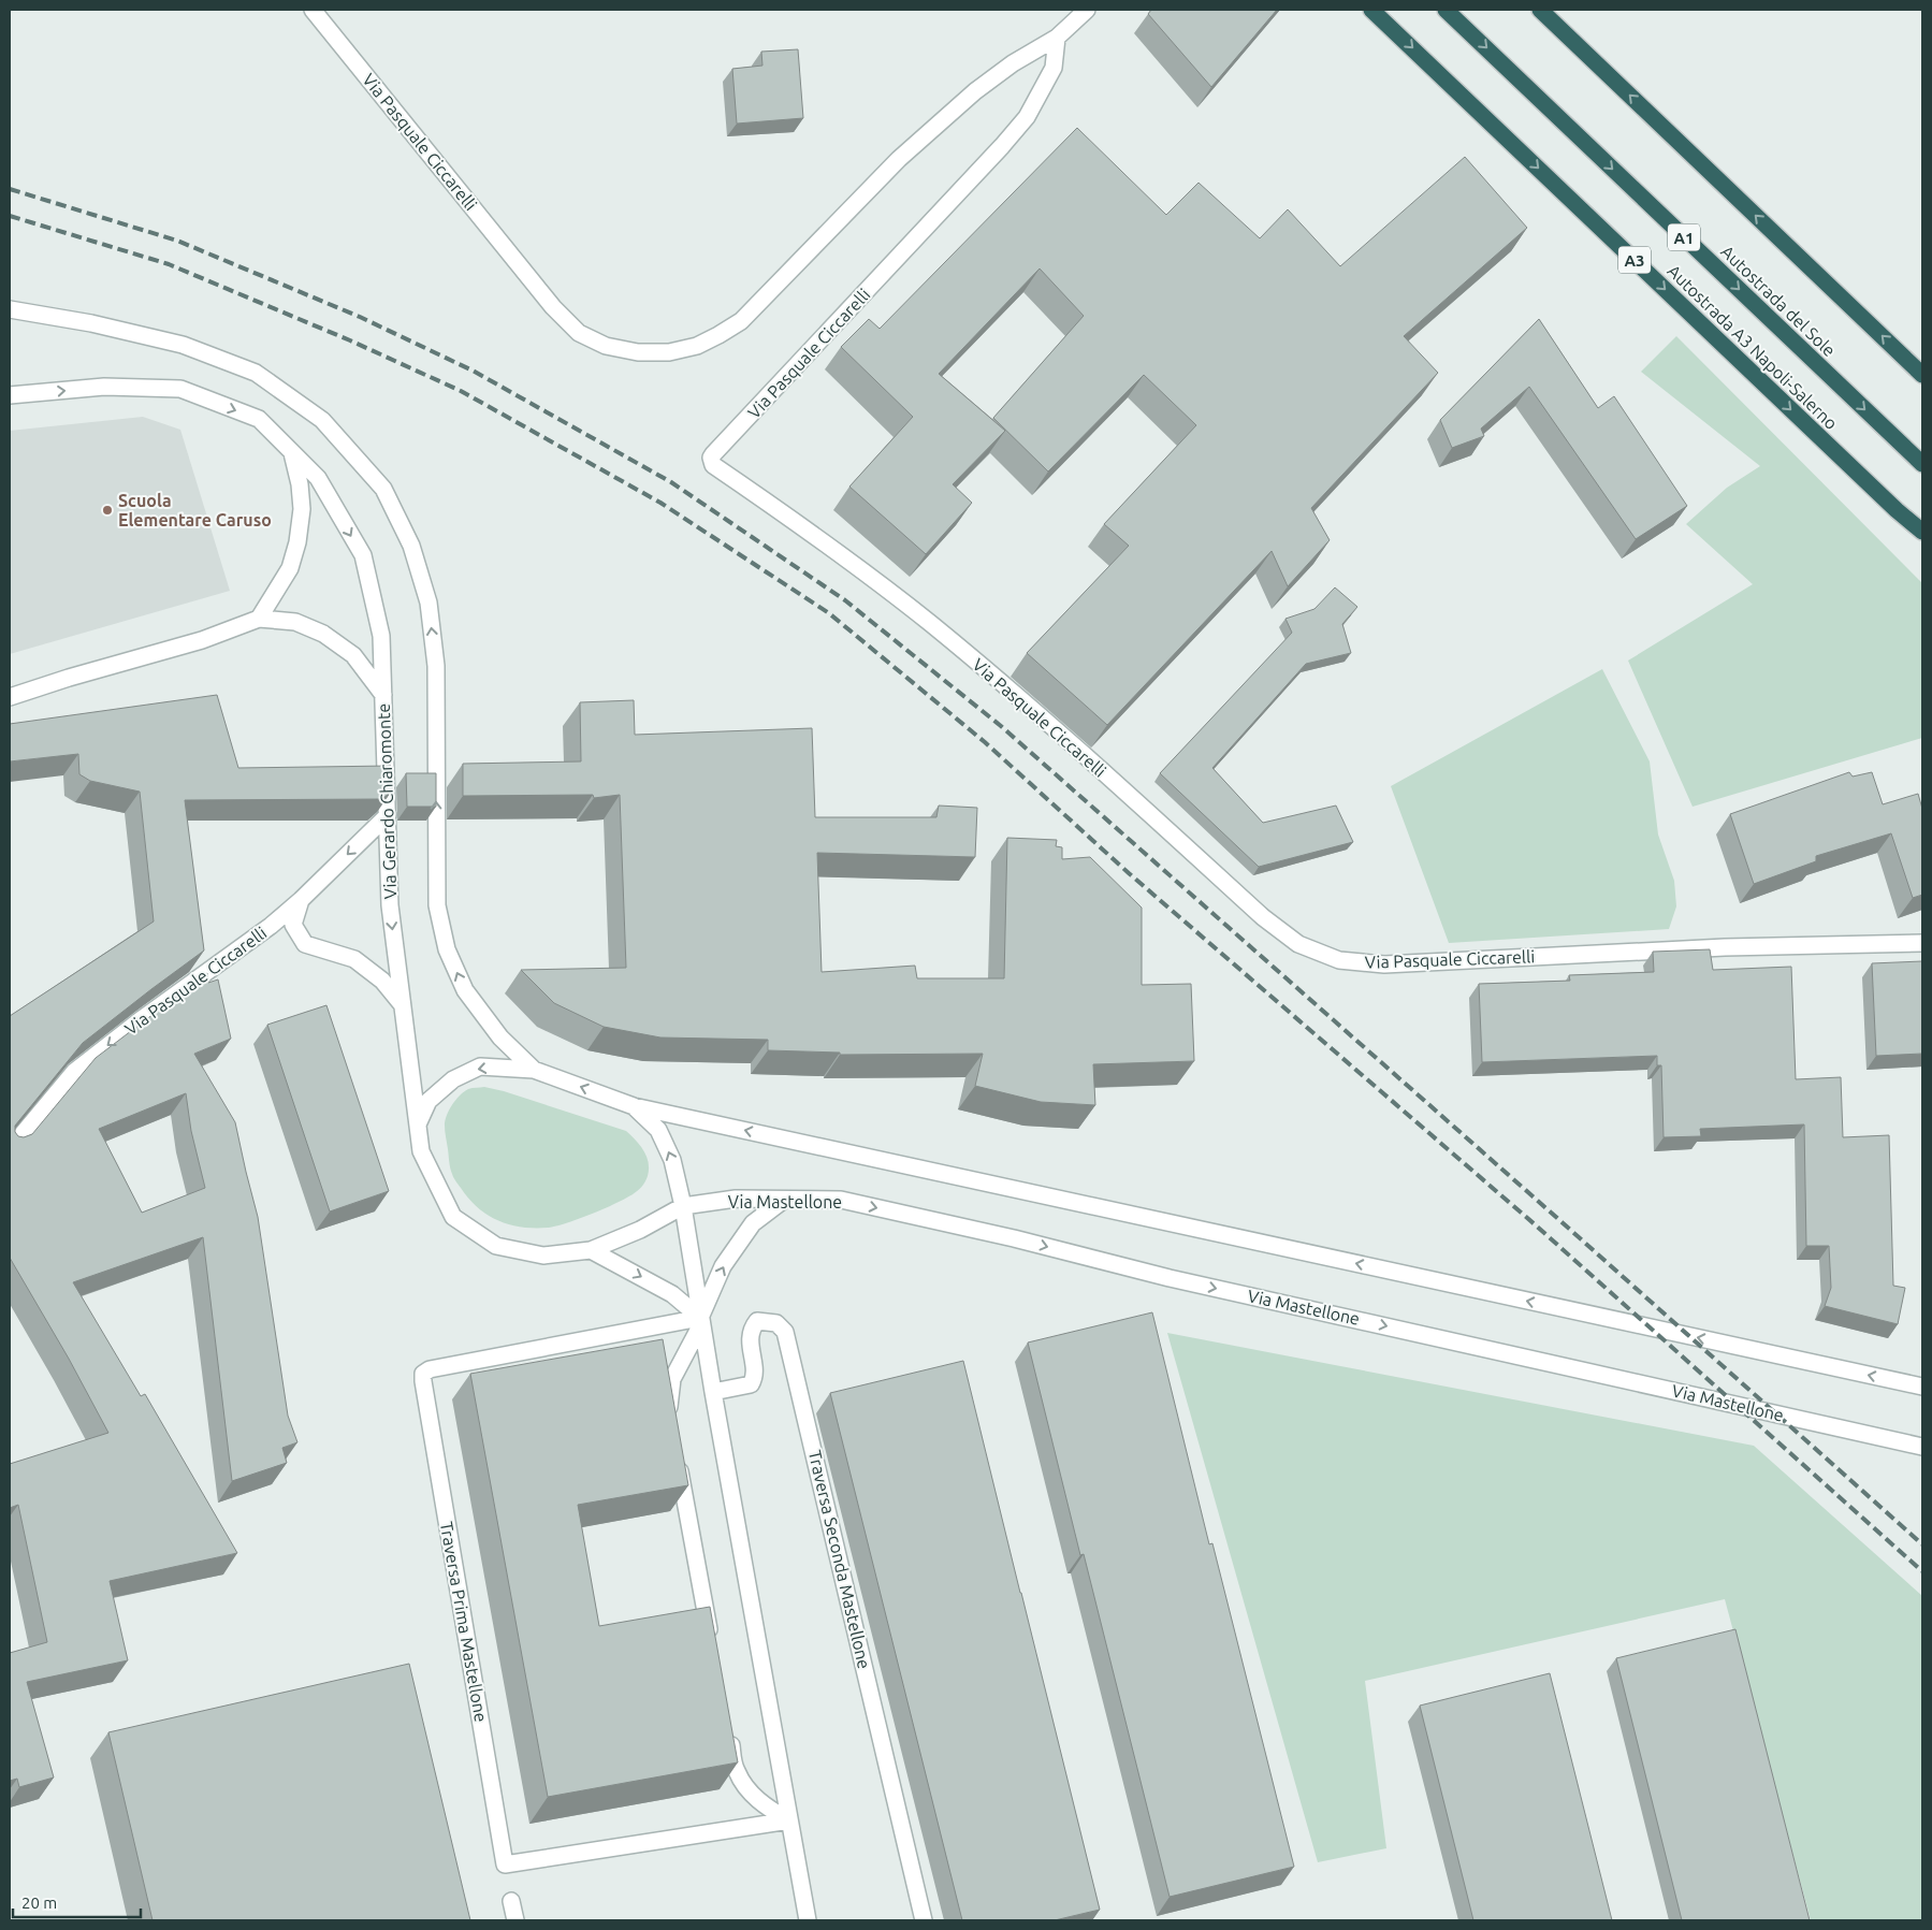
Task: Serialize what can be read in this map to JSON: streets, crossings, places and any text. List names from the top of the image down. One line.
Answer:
{"streets":{"highway":["A1","A3","Autostrada del Sole","Autostrada A3 Napoli-Salerno"],"street":["Via Pasquale Ciccarelli","Via Gerardo Chiaromonte","Via Mastellone","Traversa Seconda Mastellone","Traversa Prima Mastellone"]},"crossings":[["Via Pasquale Ciccarelli","Via Gerardo Chiaromonte"],["Via Gerardo Chiaromonte","Via Mastellone"]],"one_way":["Via Gerardo Chiaromonte"],"places":["Scuola Elementare Caruso"],"scale_bar":"20 m"}
